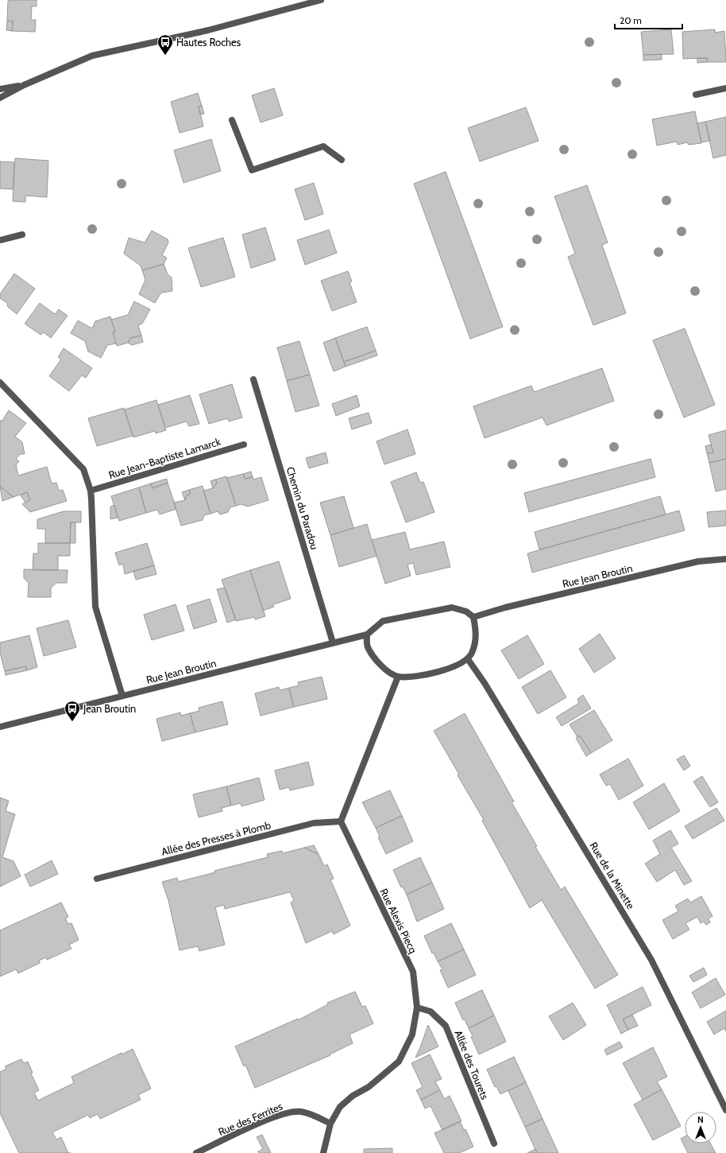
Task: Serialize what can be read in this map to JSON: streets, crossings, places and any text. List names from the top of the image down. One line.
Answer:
{"streets":{"street":["Rue Jean-Baptiste Lamarck","Chemin du Paradou","Rue Jean Broutin","Allée des Presses à Plomb","Rue de la Minette","Rue Alexis Piecq","Allée des Tourets","Rue des Ferrites"]},"crossings":[["Chemin du Paradou","Rue Jean Broutin"],["Allée des Presses à Plomb","Rue Alexis Piecq"],["Rue Alexis Piecq","Allée des Tourets"],["Rue Alexis Piecq","Rue des Ferrites"]],"places":{"bus stop":["Hautes Roches","Jean Broutin"]},"scale_bar":"20 m","north":"top"}
